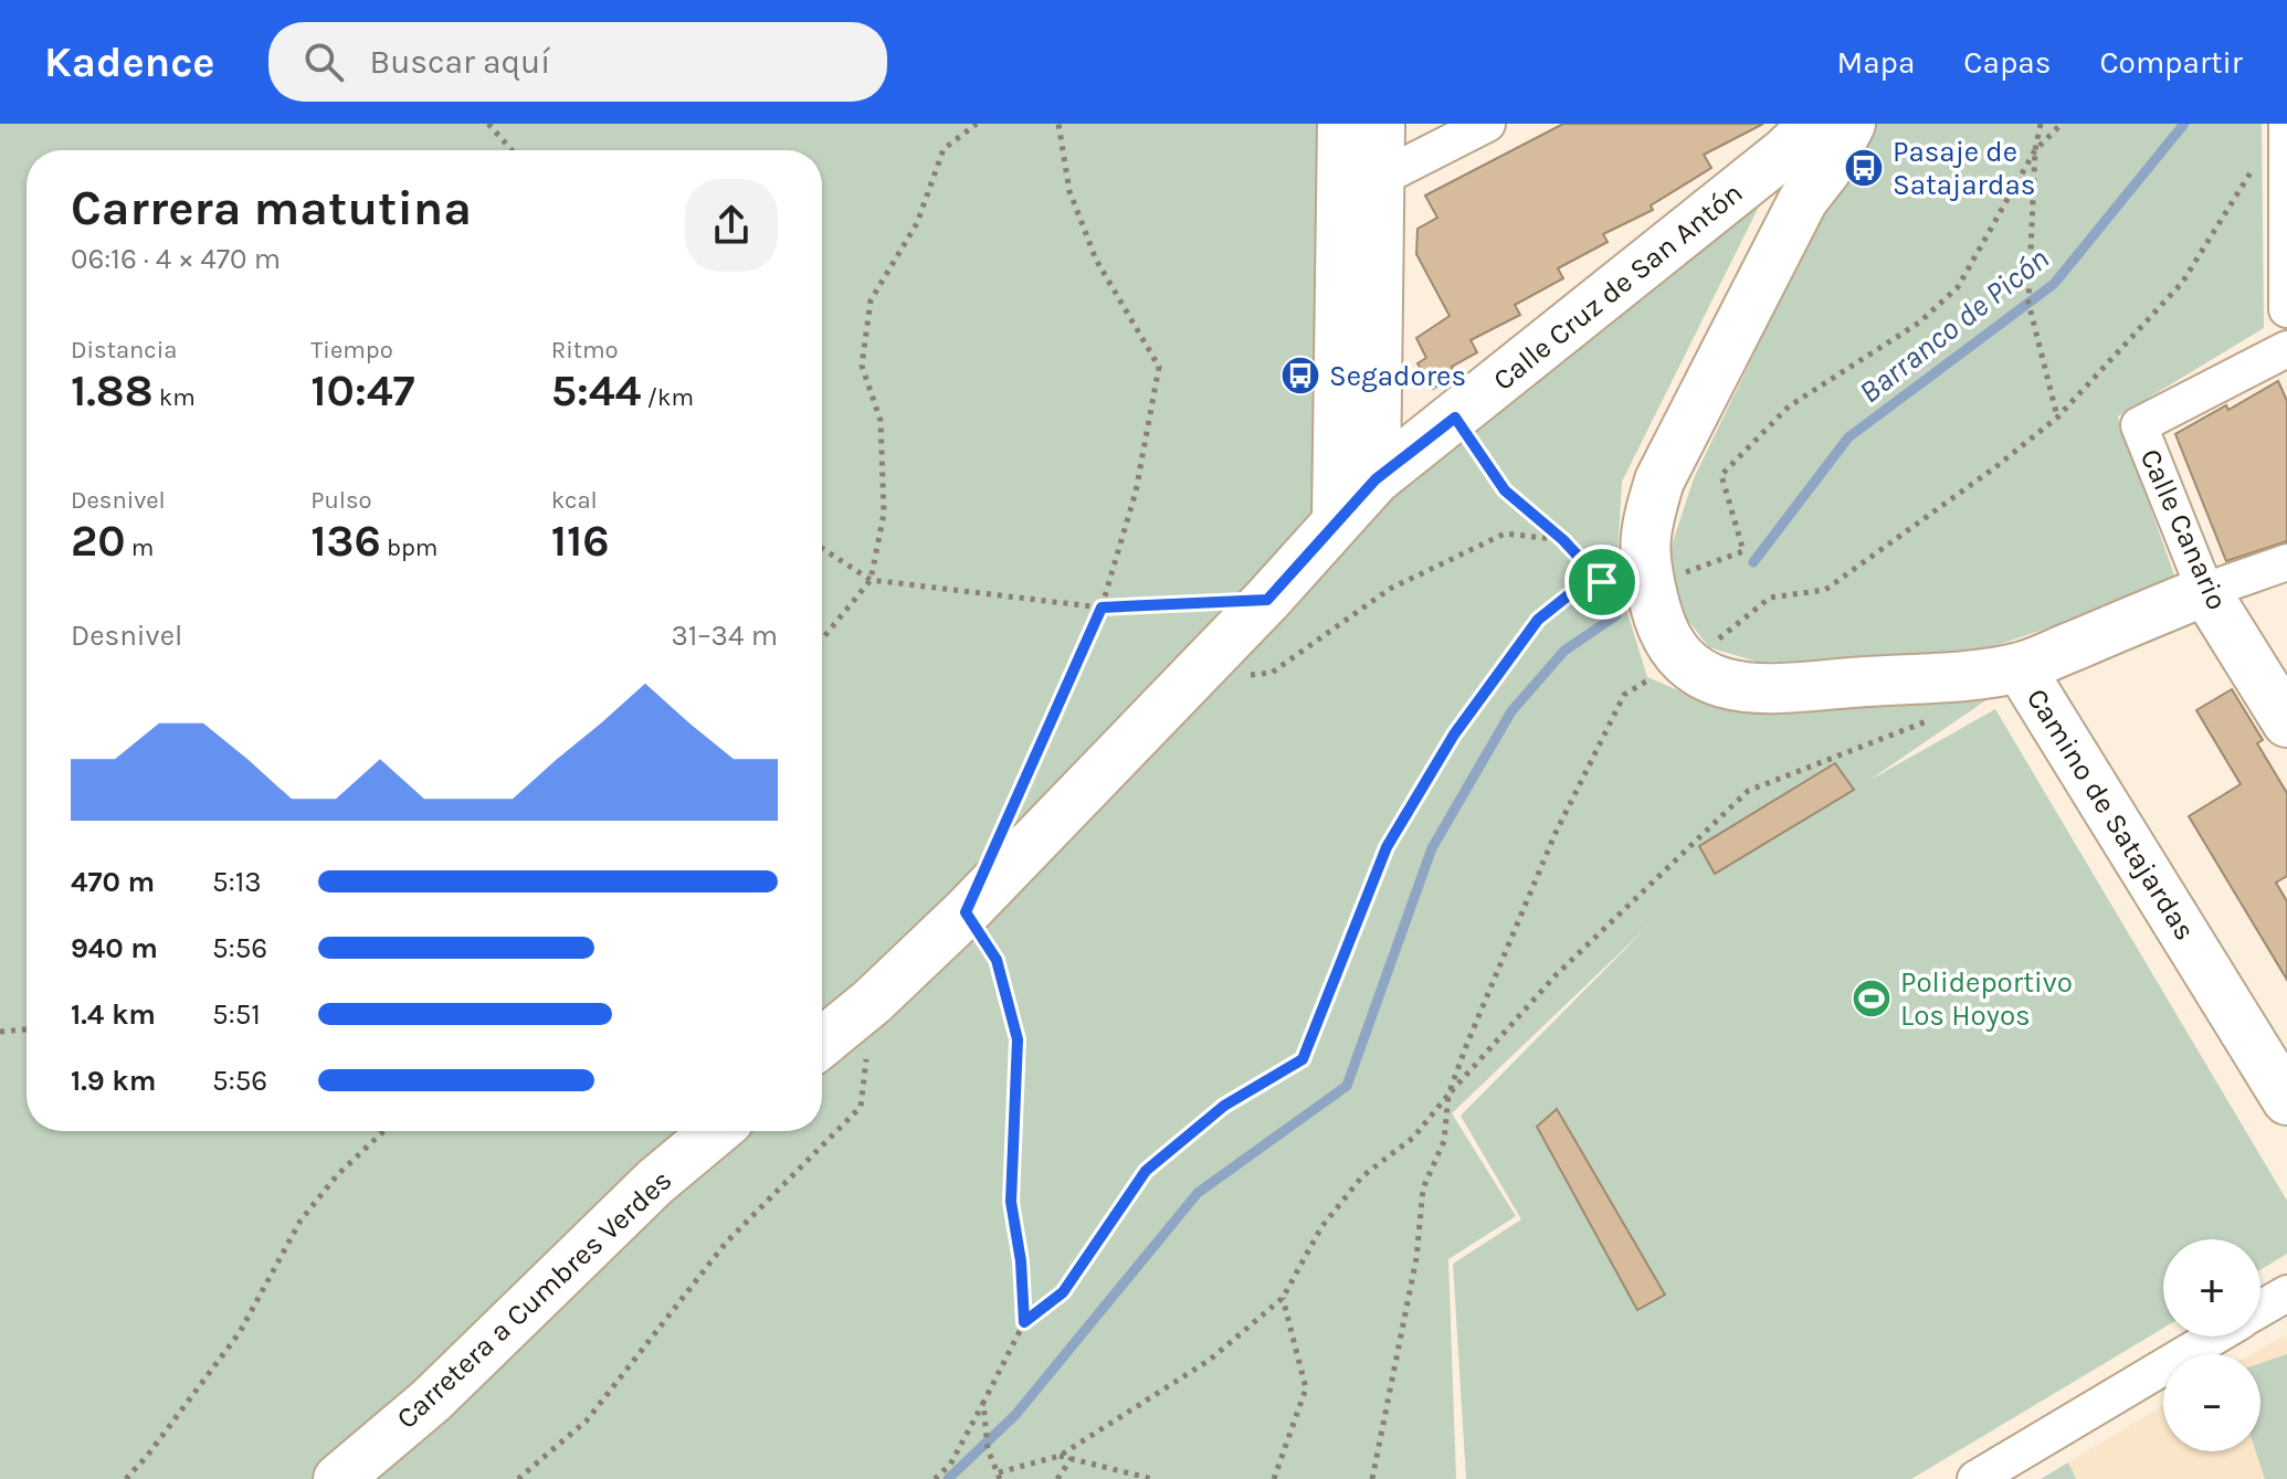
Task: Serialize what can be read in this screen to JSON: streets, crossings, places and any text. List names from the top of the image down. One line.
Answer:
{"streets":{"street":["Calle Cruz de San Antón","Calle Canario","Camino de Satajardas","Carretera a Cumbres Verdes"]},"water":["Barranco de Picón"],"places":{"bus stop":["Pasaje de Satajardas","Segadores"],"sports":["Polideportivo Los Hoyos"]},"page":{"header":"Kadence","search":"Buscar aquí","nav":["Mapa","Capas","Compartir"],"heading":["Carrera matutina","06:16 · 4 × 470 m"],"stats":[["Distancia","1.88 km"],["Tiempo","10:47"],["Ritmo","5:44 /km"],["Desnivel","20 m"],["Pulso","136 bpm"],["kcal","116"]],"chart":["Desnivel","31–34 m"],"list":[{"name":"470 m","note":"5:13"},{"name":"940 m","note":"5:56"},{"name":"1.4 km","note":"5:51"},{"name":"1.9 km","note":"5:56"}],"map_buttons":["+","−"]}}
